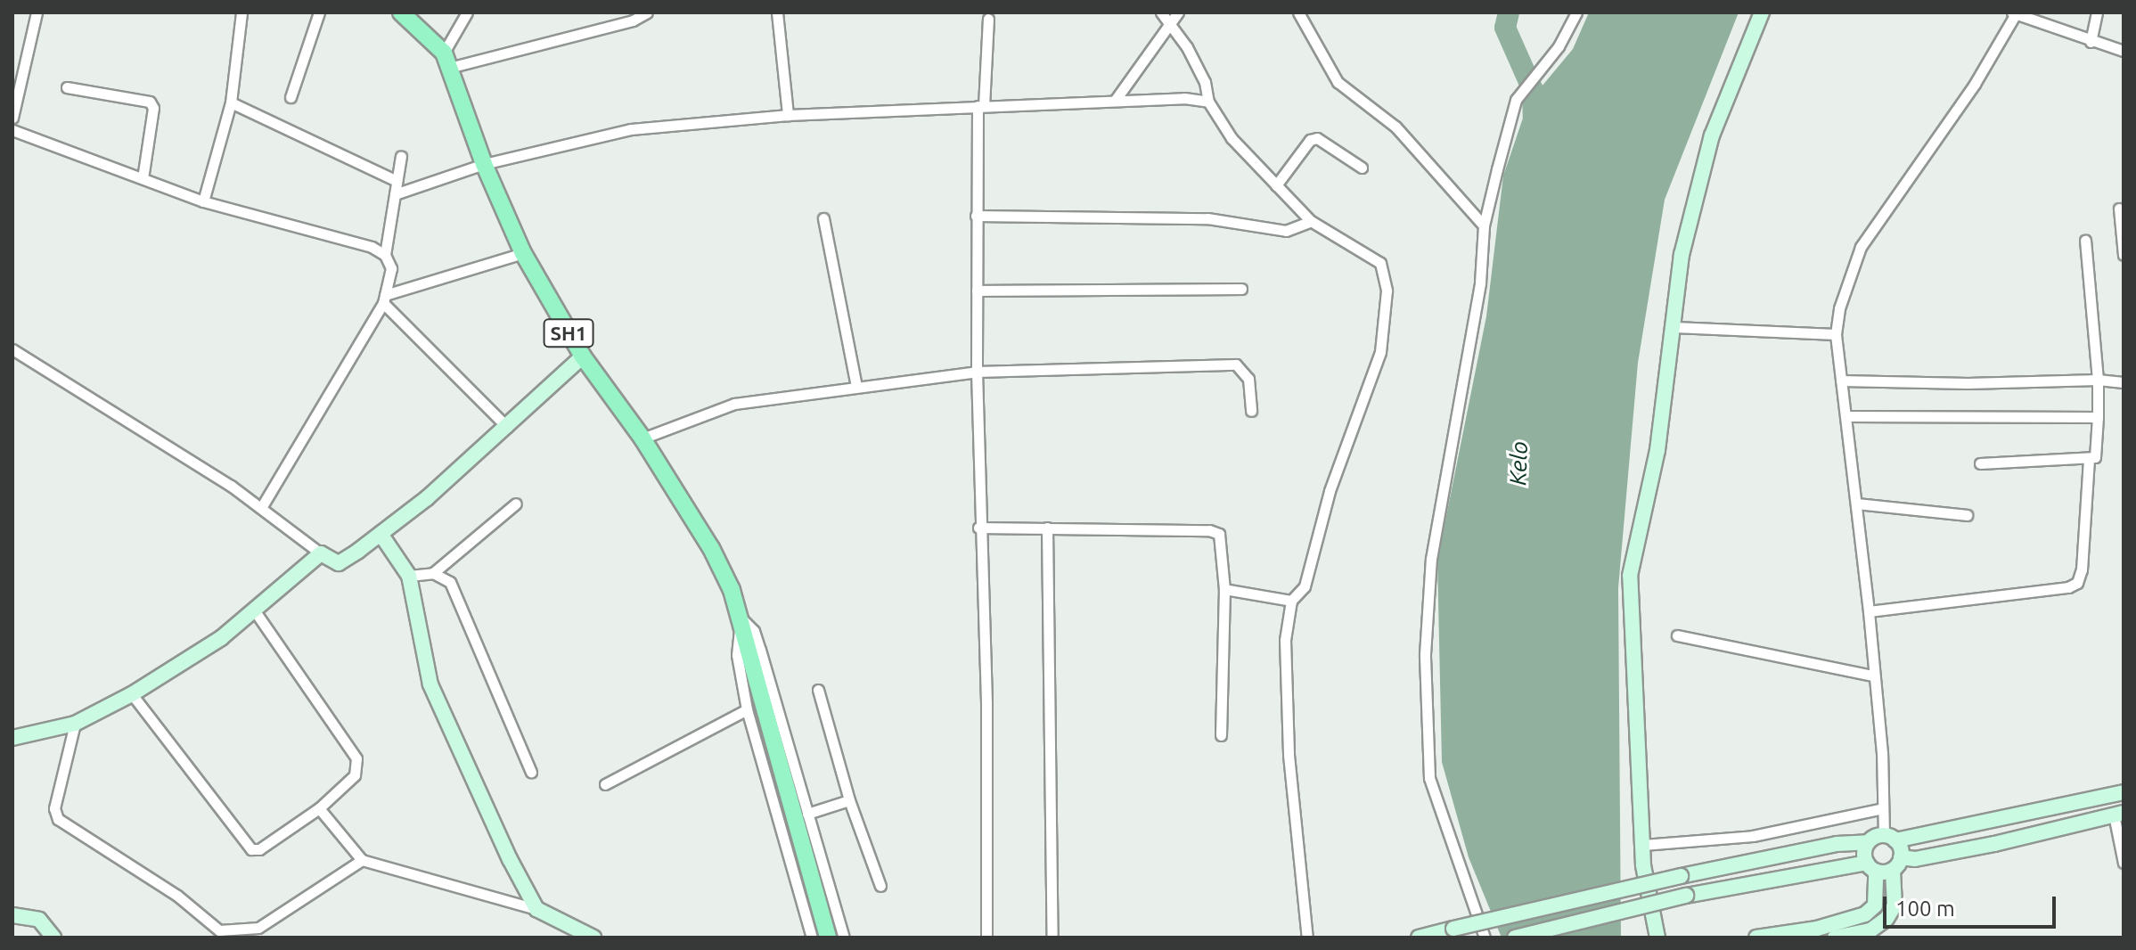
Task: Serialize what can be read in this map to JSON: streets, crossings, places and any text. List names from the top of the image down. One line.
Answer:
{"streets":{"main road":["SH1"]},"water":["Kelo"],"scale_bar":"100 m"}
